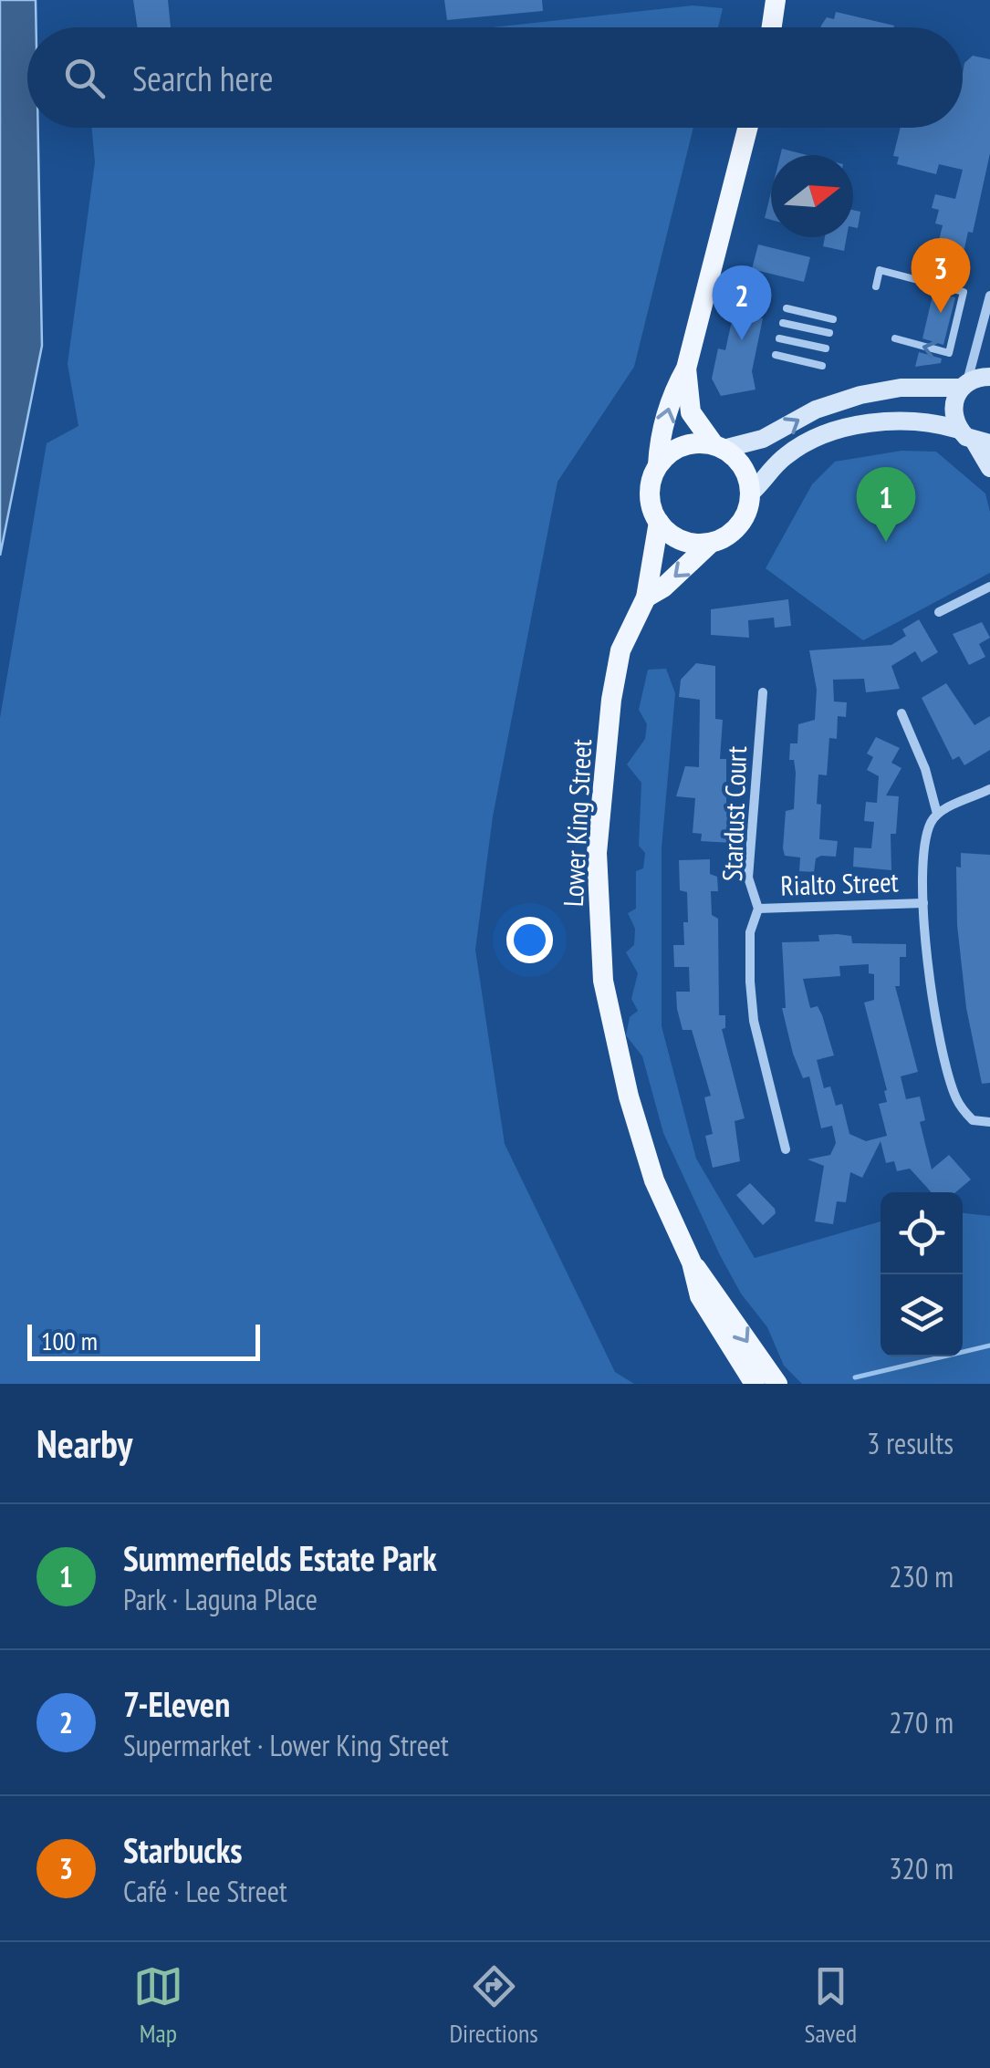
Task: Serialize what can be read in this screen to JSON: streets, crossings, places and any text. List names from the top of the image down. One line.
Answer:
{"streets":{"main road":["Lower King Street"],"street":["Stardust Court","Rialto Street"]},"crossings":[["Stardust Court","Rialto Street"]],"scale_bar":"100 m","north":"right","page":{"search":"Search here","pins":["3","2","1"],"scale":"100 m","heading":["Nearby","3 results"],"list":[{"mark":"1","name":"Summerfields Estate Park","note":"Park · Laguna Place","value":"230 m"},{"mark":"2","name":"7-Eleven","note":"Supermarket · Lower King Street","value":"270 m"},{"mark":"3","name":"Starbucks","note":"Café · Lee Street","value":"320 m"}],"nav":["Map","Directions","Saved"]}}
